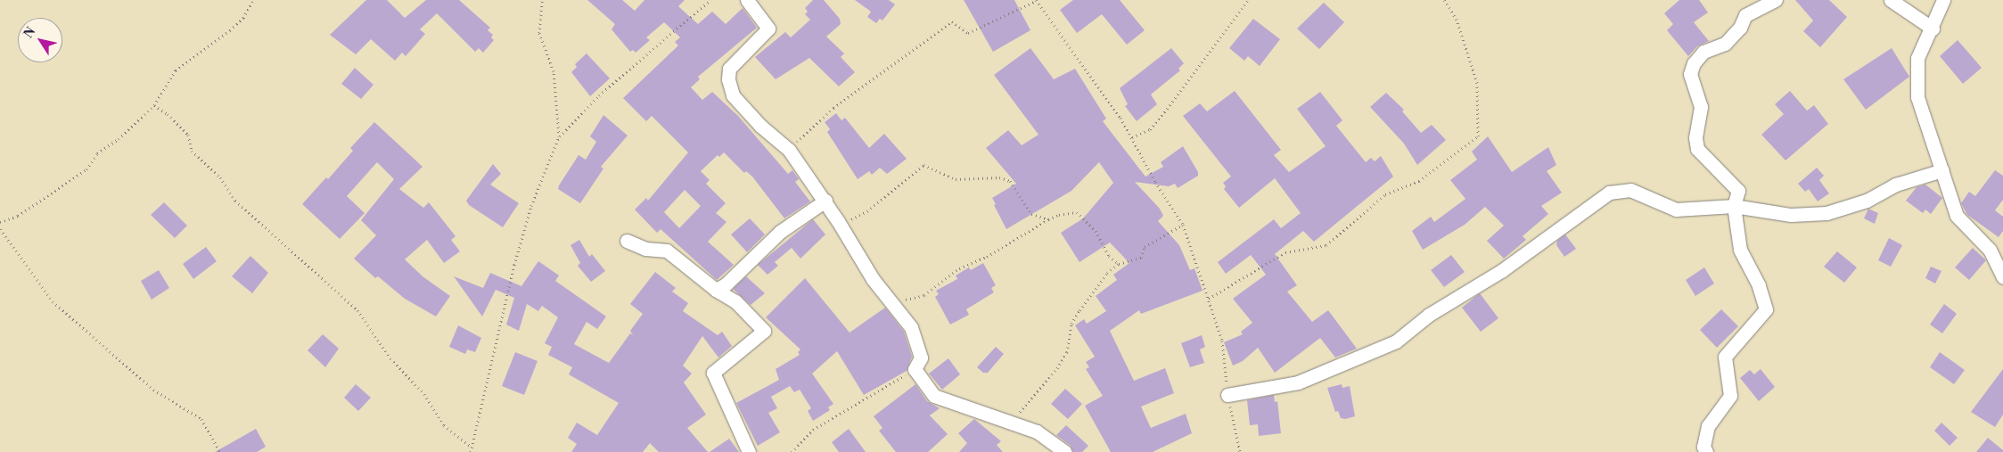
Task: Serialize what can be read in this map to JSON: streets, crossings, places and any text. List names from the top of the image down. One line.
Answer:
{"north":"top left"}
